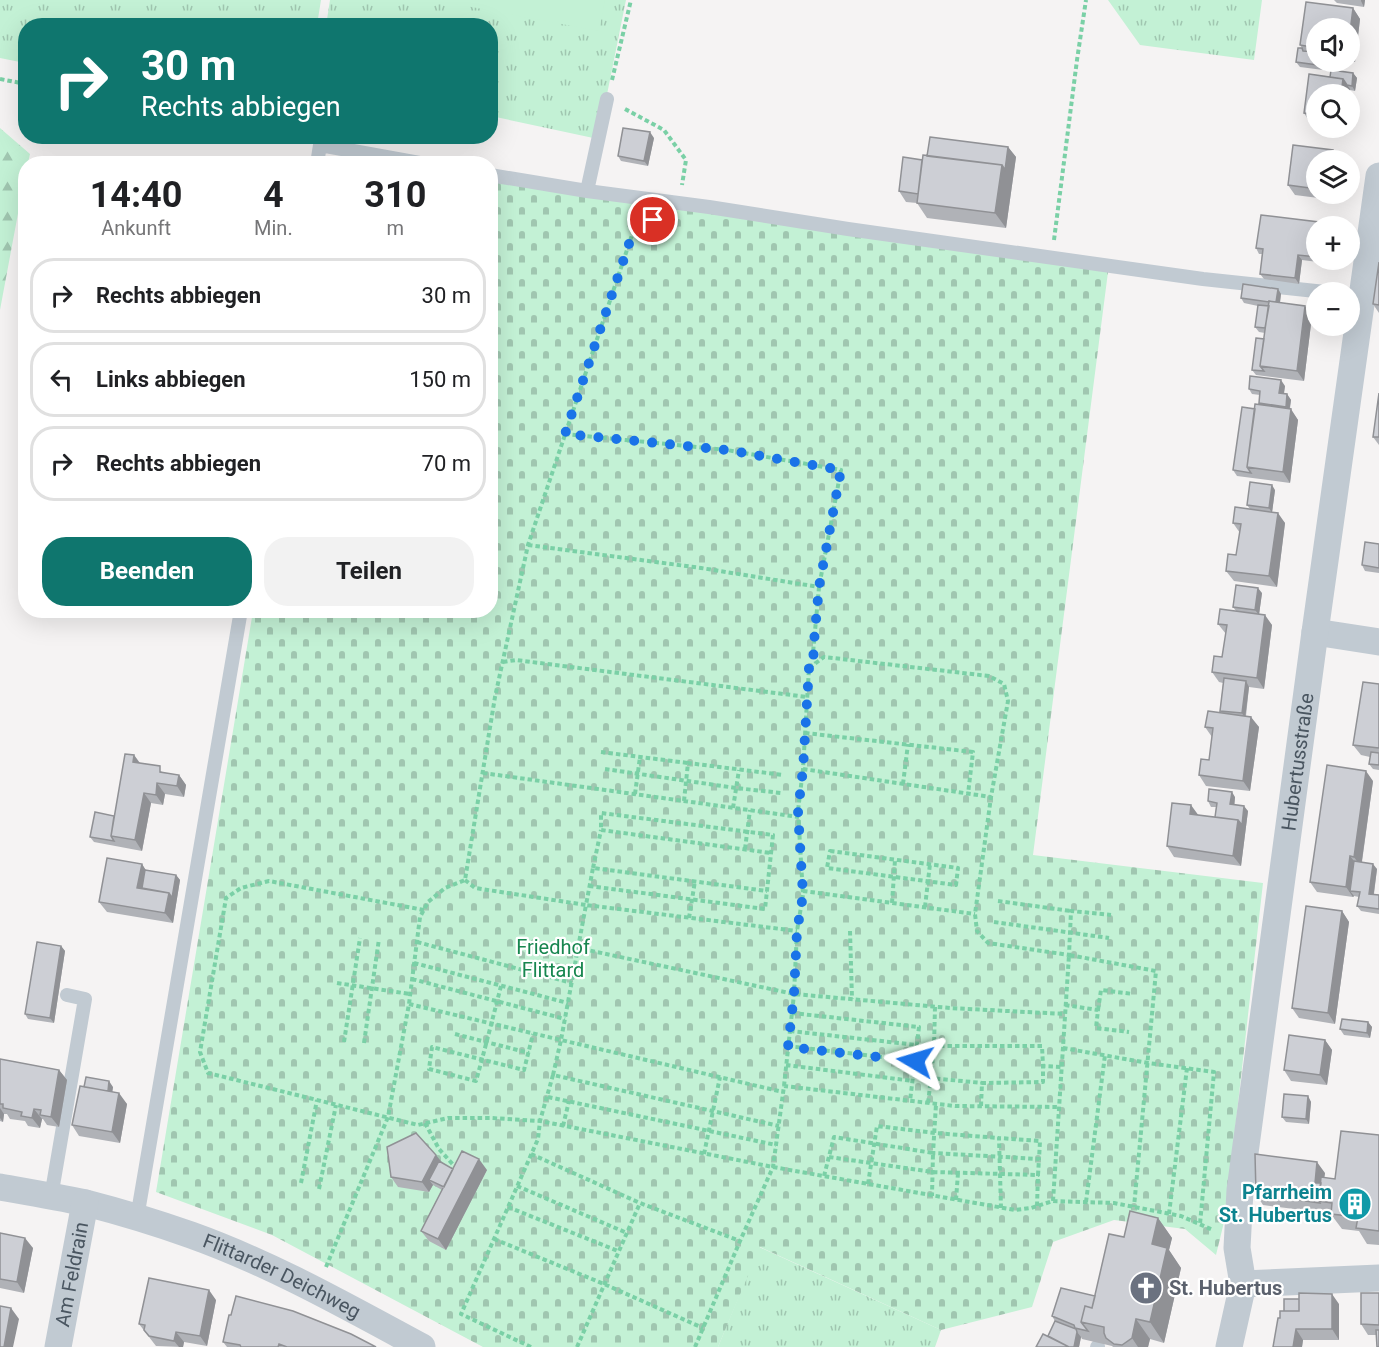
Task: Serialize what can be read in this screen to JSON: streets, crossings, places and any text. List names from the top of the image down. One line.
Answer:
{"streets":{"street":["Hubertusstraße","Am Feldrain","Flittarder Deichweg"]},"crossings":[["Am Feldrain","Flittarder Deichweg"]],"parks":["Friedhof Flittard"],"places":{"building":["Pfarrheim St. Hubertus"],"church":["St. Hubertus"]},"page":{"map_buttons":["+","−"],"turn":["30 m","Rechts abbiegen"],"eta":["14:40","Ankunft","4","Min.","310","m"],"list":[{"name":"Rechts abbiegen","value":"30 m"},{"name":"Links abbiegen","value":"150 m"},{"name":"Rechts abbiegen","value":"70 m"}],"buttons":["Beenden","Teilen"]}}
